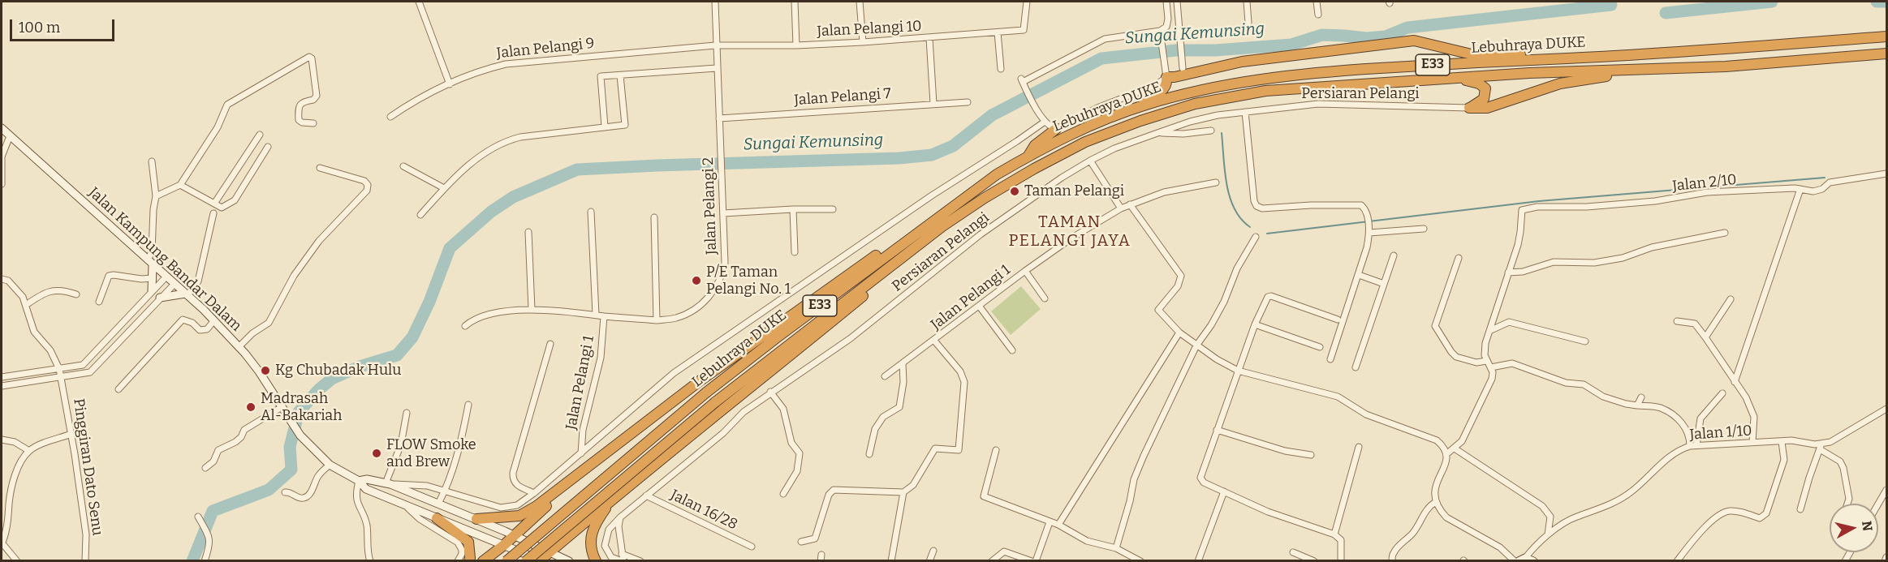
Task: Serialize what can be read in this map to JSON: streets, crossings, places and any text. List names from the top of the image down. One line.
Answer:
{"streets":{"highway":["Lebuhraya DUKE","E33"],"street":["Jalan Pelangi 10","Jalan Pelangi 9","Persiaran Pelangi","Jalan Pelangi 7","Jalan 2/10","Jalan Pelangi 2","Jalan Kampung Bandar Dalam","Jalan Pelangi 1","Jalan 1/10","Pinggiran Dato Senu","Jalan 16/28"]},"crossings":[["Jalan Pelangi 10","Jalan Pelangi 9"],["Jalan Pelangi 10","Jalan Pelangi 2"],["Jalan Pelangi 9","Jalan Pelangi 2"],["Persiaran Pelangi","Jalan 16/28"],["Jalan Pelangi 7","Jalan Pelangi 2"],["Jalan Pelangi 2","Jalan Pelangi 1"]],"districts":["TAMAN PELANGI JAYA"],"water":["Sungai Kemunsing"],"places":["Taman Pelangi","P/E Taman Pelangi No. 1","Kg Chubadak Hulu","Madrasah Al-Bakariah","FLOW Smoke and Brew"],"scale_bar":"100 m","north":"right"}
